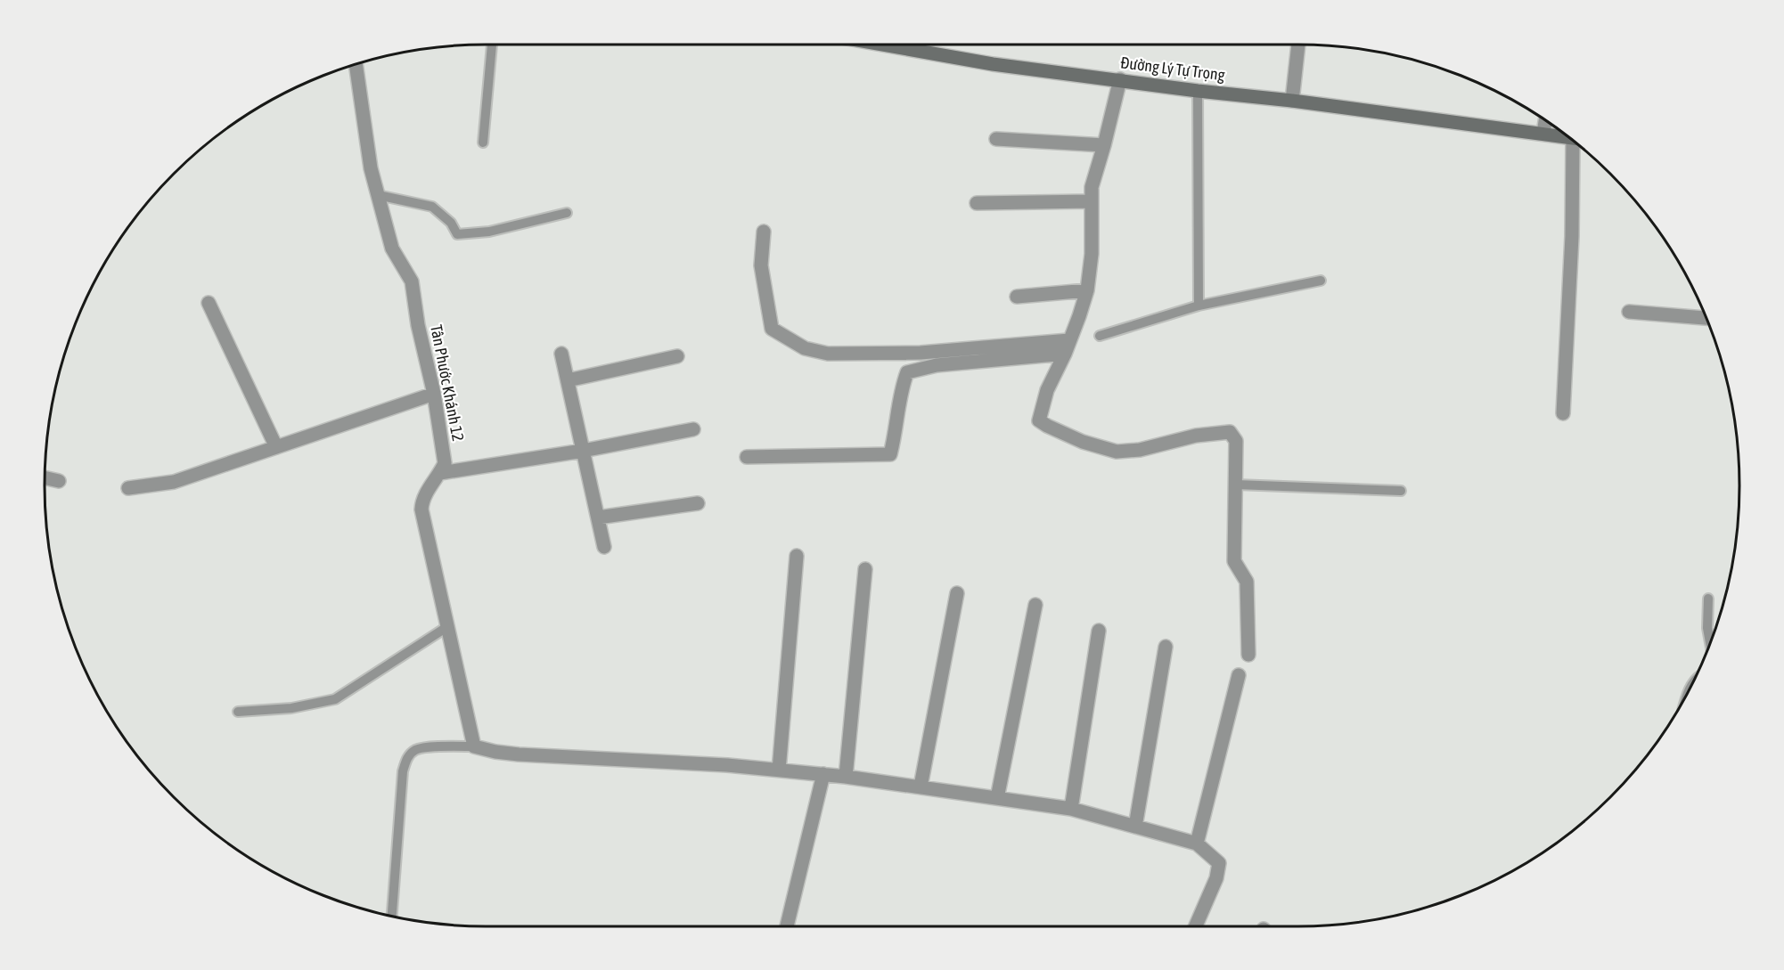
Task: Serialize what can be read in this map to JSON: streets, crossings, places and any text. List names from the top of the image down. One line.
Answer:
{"streets":{"main road":["Đường Lý Tự Trọng"],"street":["Tân Phước Khánh 12"]}}
